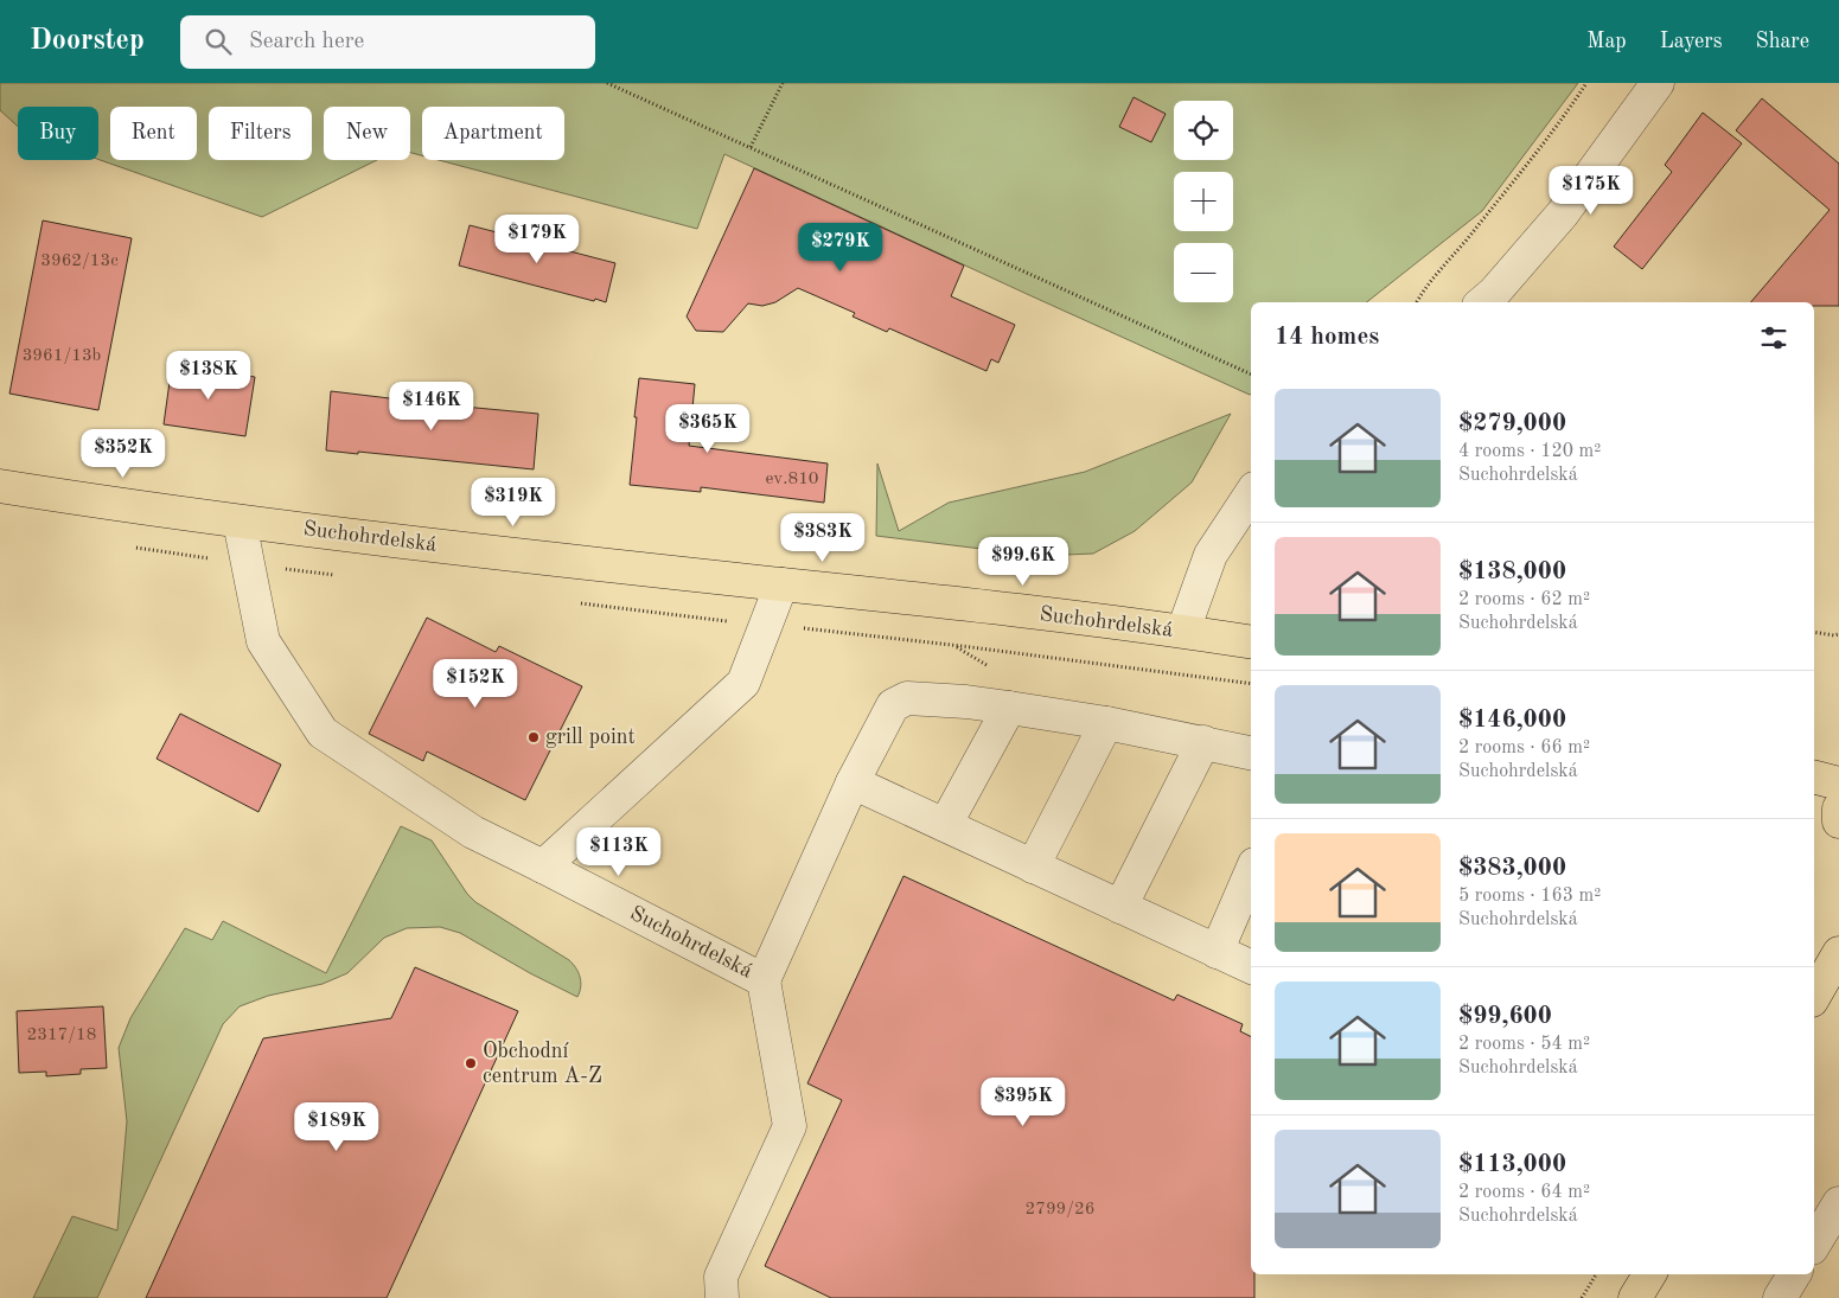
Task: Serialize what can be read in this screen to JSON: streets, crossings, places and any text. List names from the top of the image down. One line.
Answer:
{"streets":{"main road":["Suchohrdelská"]},"places":["grill point","Obchodní centrum A-Z"],"house_numbers":["3962/13c","3961/13b","ev.810","2317/18","2799/26"],"page":{"header":"Doorstep","search":"Search here","nav":["Map","Layers","Share"],"map_buttons":["+","−"],"chip":["Buy","Rent","Filters","New","Apartment"],"price":["$175K","$179K","$279K","$138K","$146K","$365K","$352K","$319K","$383K","$99.6K","$152K","$113K","$395K","$189K"],"heading":"14 homes","list":[{"name":"$279,000","note":"4 rooms · 120 m² · Suchohrdelská"},{"name":"$138,000","note":"2 rooms · 62 m² · Suchohrdelská"},{"name":"$146,000","note":"2 rooms · 66 m² · Suchohrdelská"},{"name":"$383,000","note":"5 rooms · 163 m² · Suchohrdelská"},{"name":"$99,600","note":"2 rooms · 54 m² · Suchohrdelská"},{"name":"$113,000","note":"2 rooms · 64 m² · Suchohrdelská"}]}}
